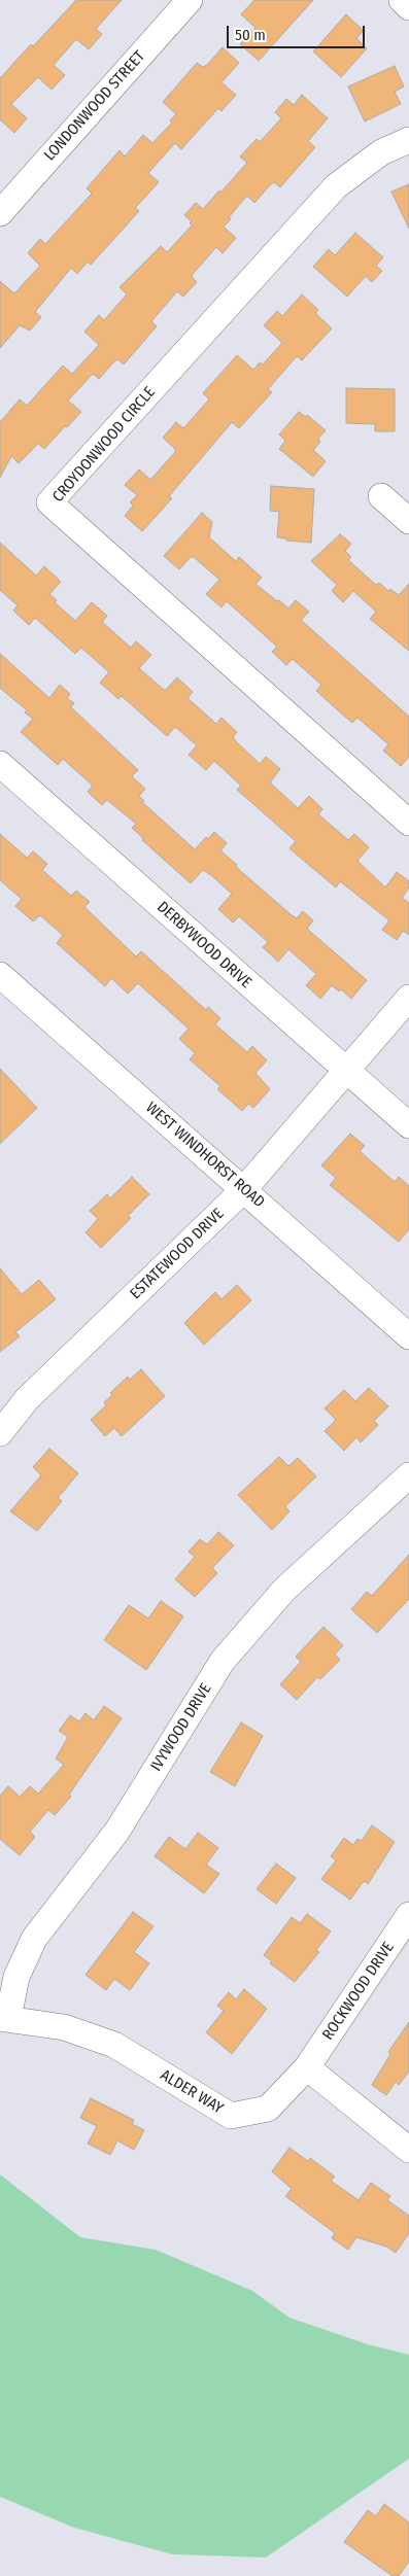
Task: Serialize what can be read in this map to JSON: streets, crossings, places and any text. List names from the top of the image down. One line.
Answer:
{"streets":{"street":["LONDONWOOD STREET","CROYDONWOOD CIRCLE","DERBYWOOD DRIVE","WEST WINDHORST ROAD","ESTATEWOOD DRIVE","IVYWOOD DRIVE","ROCKWOOD DRIVE","ALDER WAY"]},"crossings":[["DERBYWOOD DRIVE","ESTATEWOOD DRIVE"],["WEST WINDHORST ROAD","ESTATEWOOD DRIVE"],["IVYWOOD DRIVE","ALDER WAY"],["ROCKWOOD DRIVE","ALDER WAY"]],"scale_bar":"50 m"}
